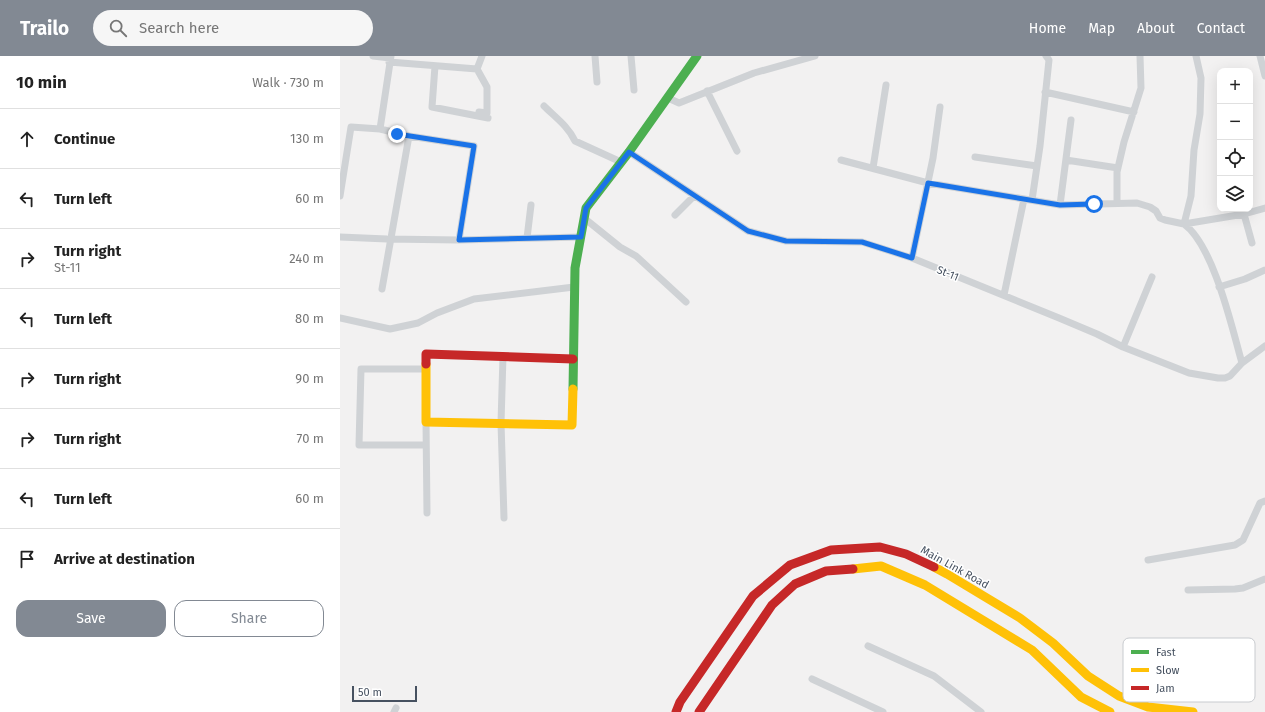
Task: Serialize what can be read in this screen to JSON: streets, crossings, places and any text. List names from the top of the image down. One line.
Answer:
{"streets":{"street":["St-11","Main Link Road"]},"legend":["Fast","Slow","Jam"],"scale_bar":"50 m","page":{"header":"Trailo","search":"Search here","nav":["Home","Map","About","Contact"],"heading":["10 min","Walk · 730 m"],"map_buttons":["+","−"],"list":[["Continue","130 m"],["Turn left","60 m"],["Turn right","St-11","240 m"],["Turn left","80 m"],["Turn right","90 m"],["Turn right","70 m"],["Turn left","60 m"],"Arrive at destination"],"buttons":["Save","Share"],"scale":"50 m"}}
